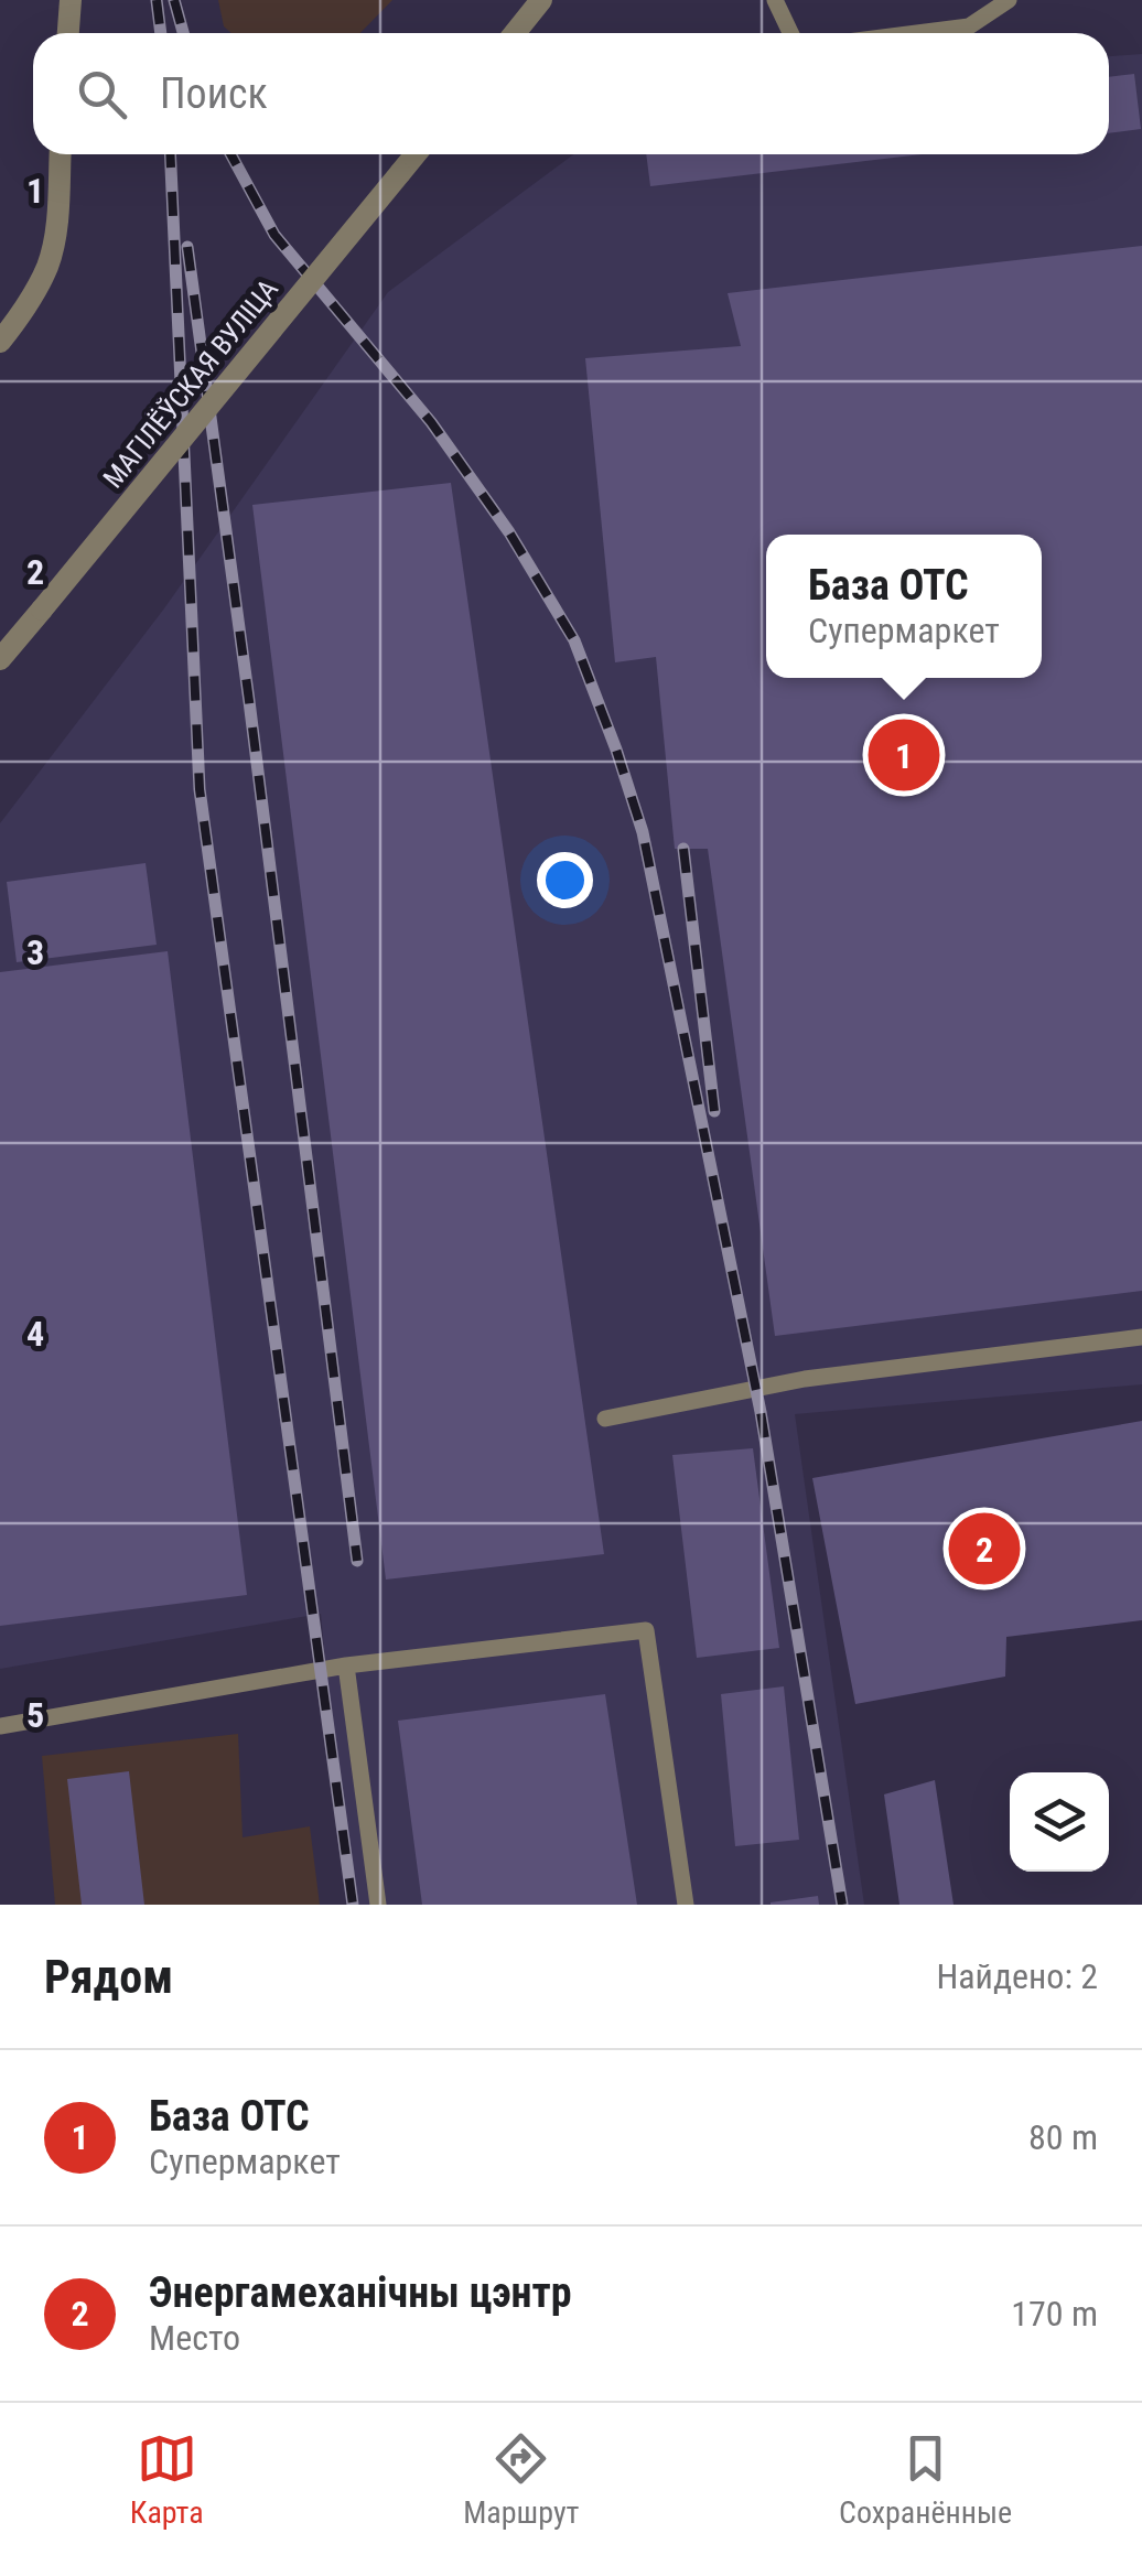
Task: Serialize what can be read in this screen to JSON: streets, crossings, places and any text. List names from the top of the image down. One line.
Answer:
{"streets":{"street":["МАГІЛЁЎСКАЯ ВУЛІЦА"]},"page":{"search":"Поиск","popup":["База ОТС","Супермаркет"],"pins":["1","2"],"heading":["Рядом","Найдено: 2"],"list":[{"mark":"1","name":"База ОТС","note":"Супермаркет","value":"80 m"},{"mark":"2","name":"Энергамеханічны цэнтр","note":"Место","value":"170 m"}],"nav":["Карта","Маршрут","Сохранённые"]},"grid":{"rows":["1","2","3","4","5"]}}
